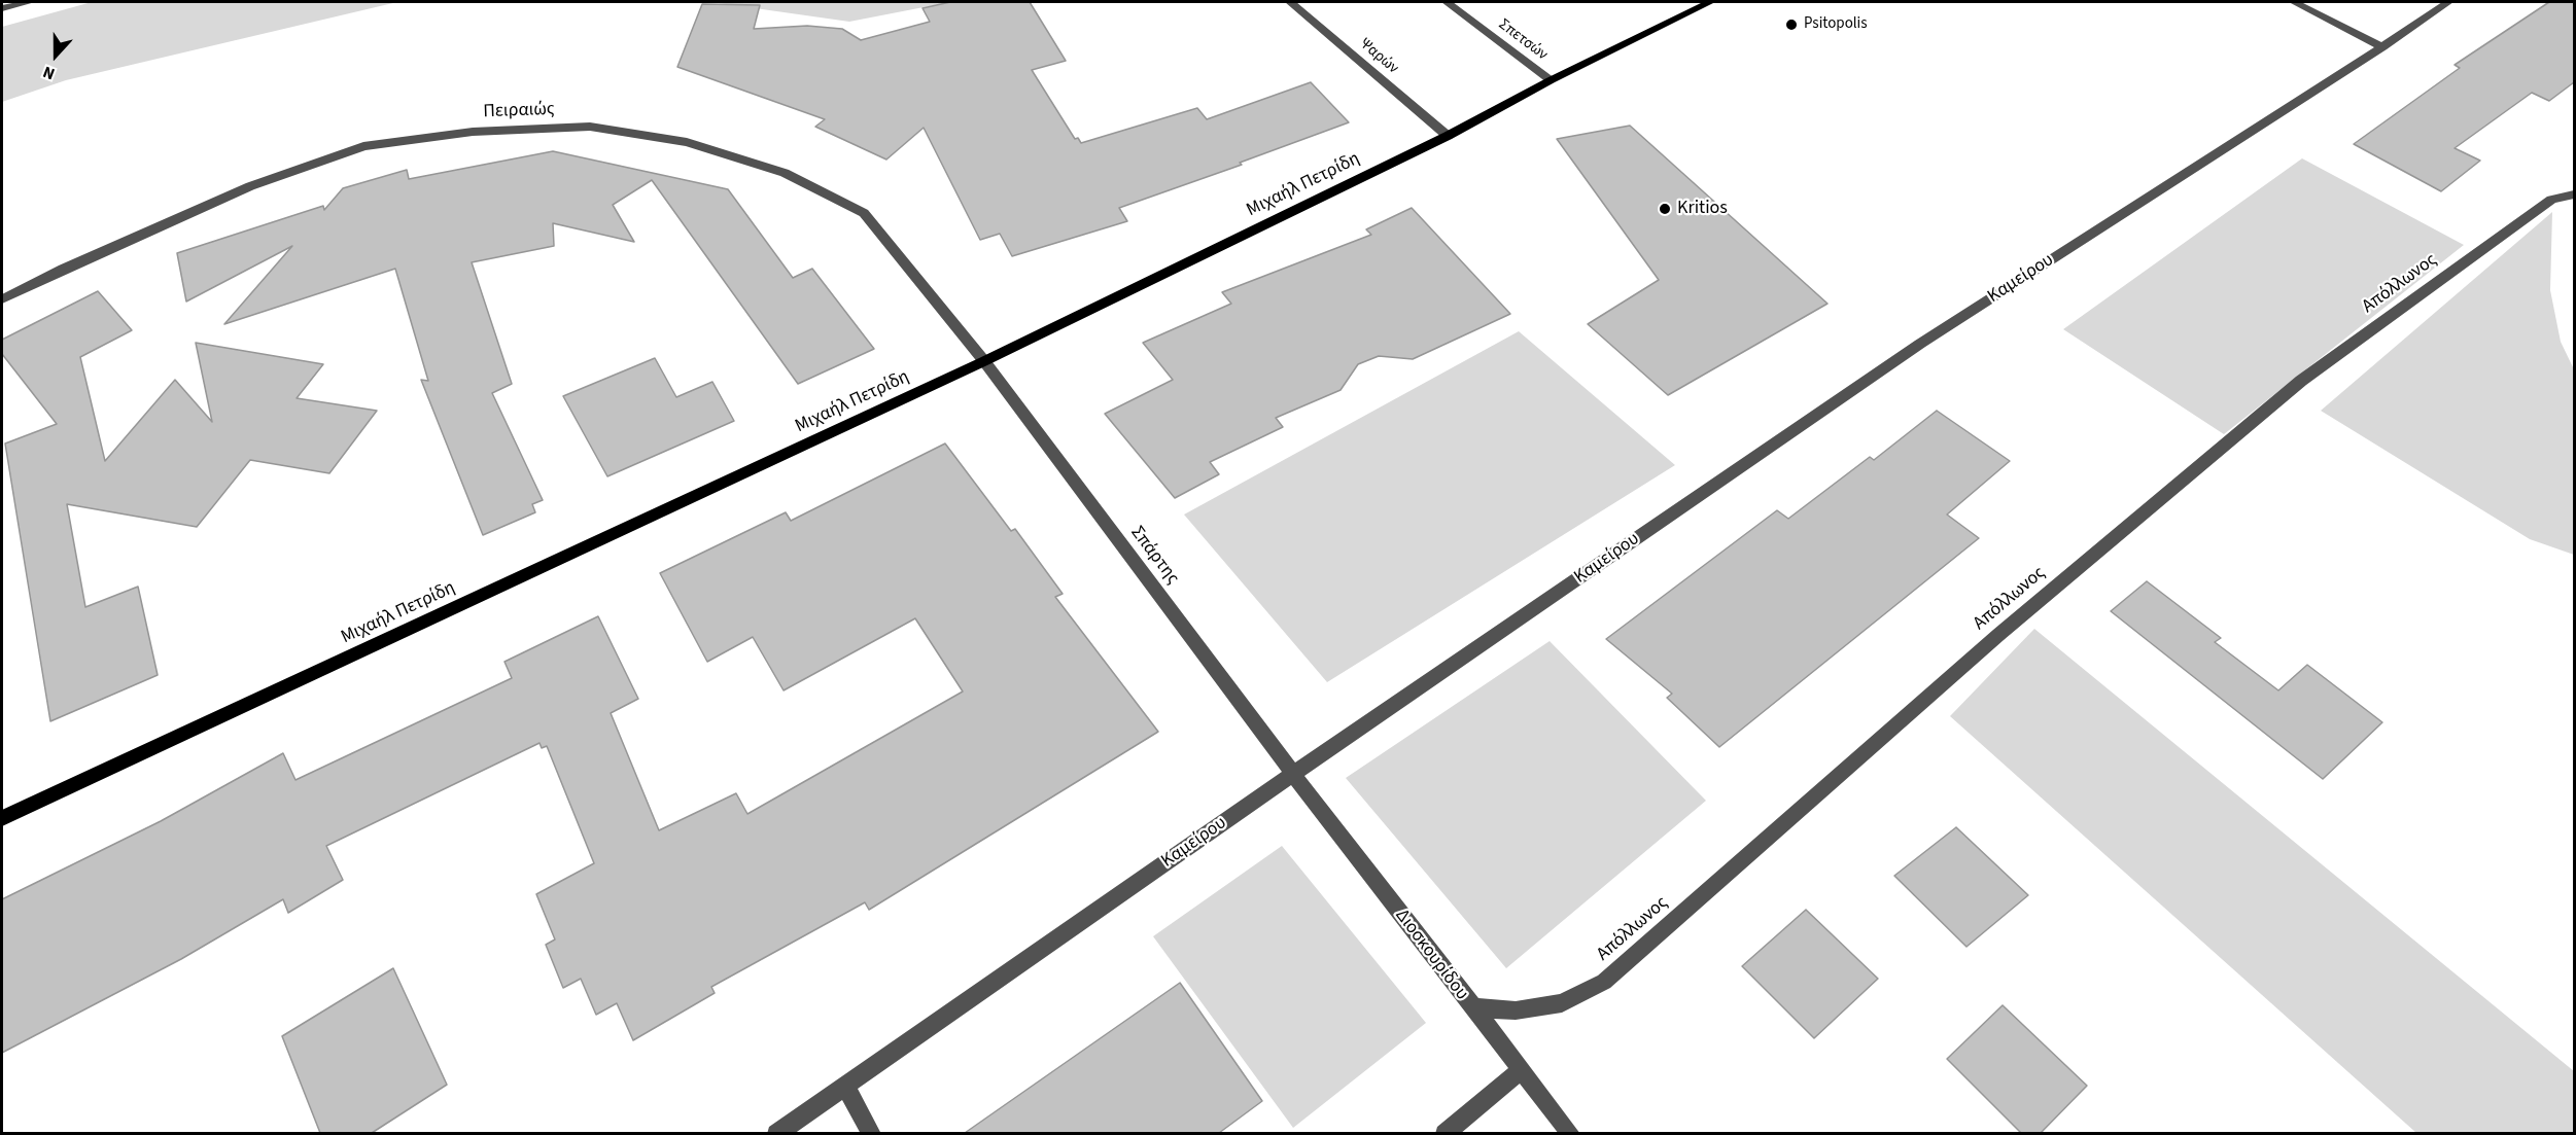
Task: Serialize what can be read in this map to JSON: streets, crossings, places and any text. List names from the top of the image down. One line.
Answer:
{"streets":{"main road":["Μιχαήλ Πετρίδη"],"street":["Σπετσών","Ψαρών","Πειραιώς","Καμείρου","Απόλλωνος","Σπάρτης","Διοσκουρίδου"]},"crossings":[["Σπετσών","Μιχαήλ Πετρίδη"],["Ψαρών","Μιχαήλ Πετρίδη"],["Πειραιώς","Μιχαήλ Πετρίδη"],["Πειραιώς","Σπάρτης"],["Μιχαήλ Πετρίδη","Σπάρτης"],["Καμείρου","Σπάρτης"],["Καμείρου","Διοσκουρίδου"],["Απόλλωνος","Διοσκουρίδου"],["Σπάρτης","Διοσκουρίδου"]],"places":["Psitopolis","Kritios"],"north":"bottom"}
